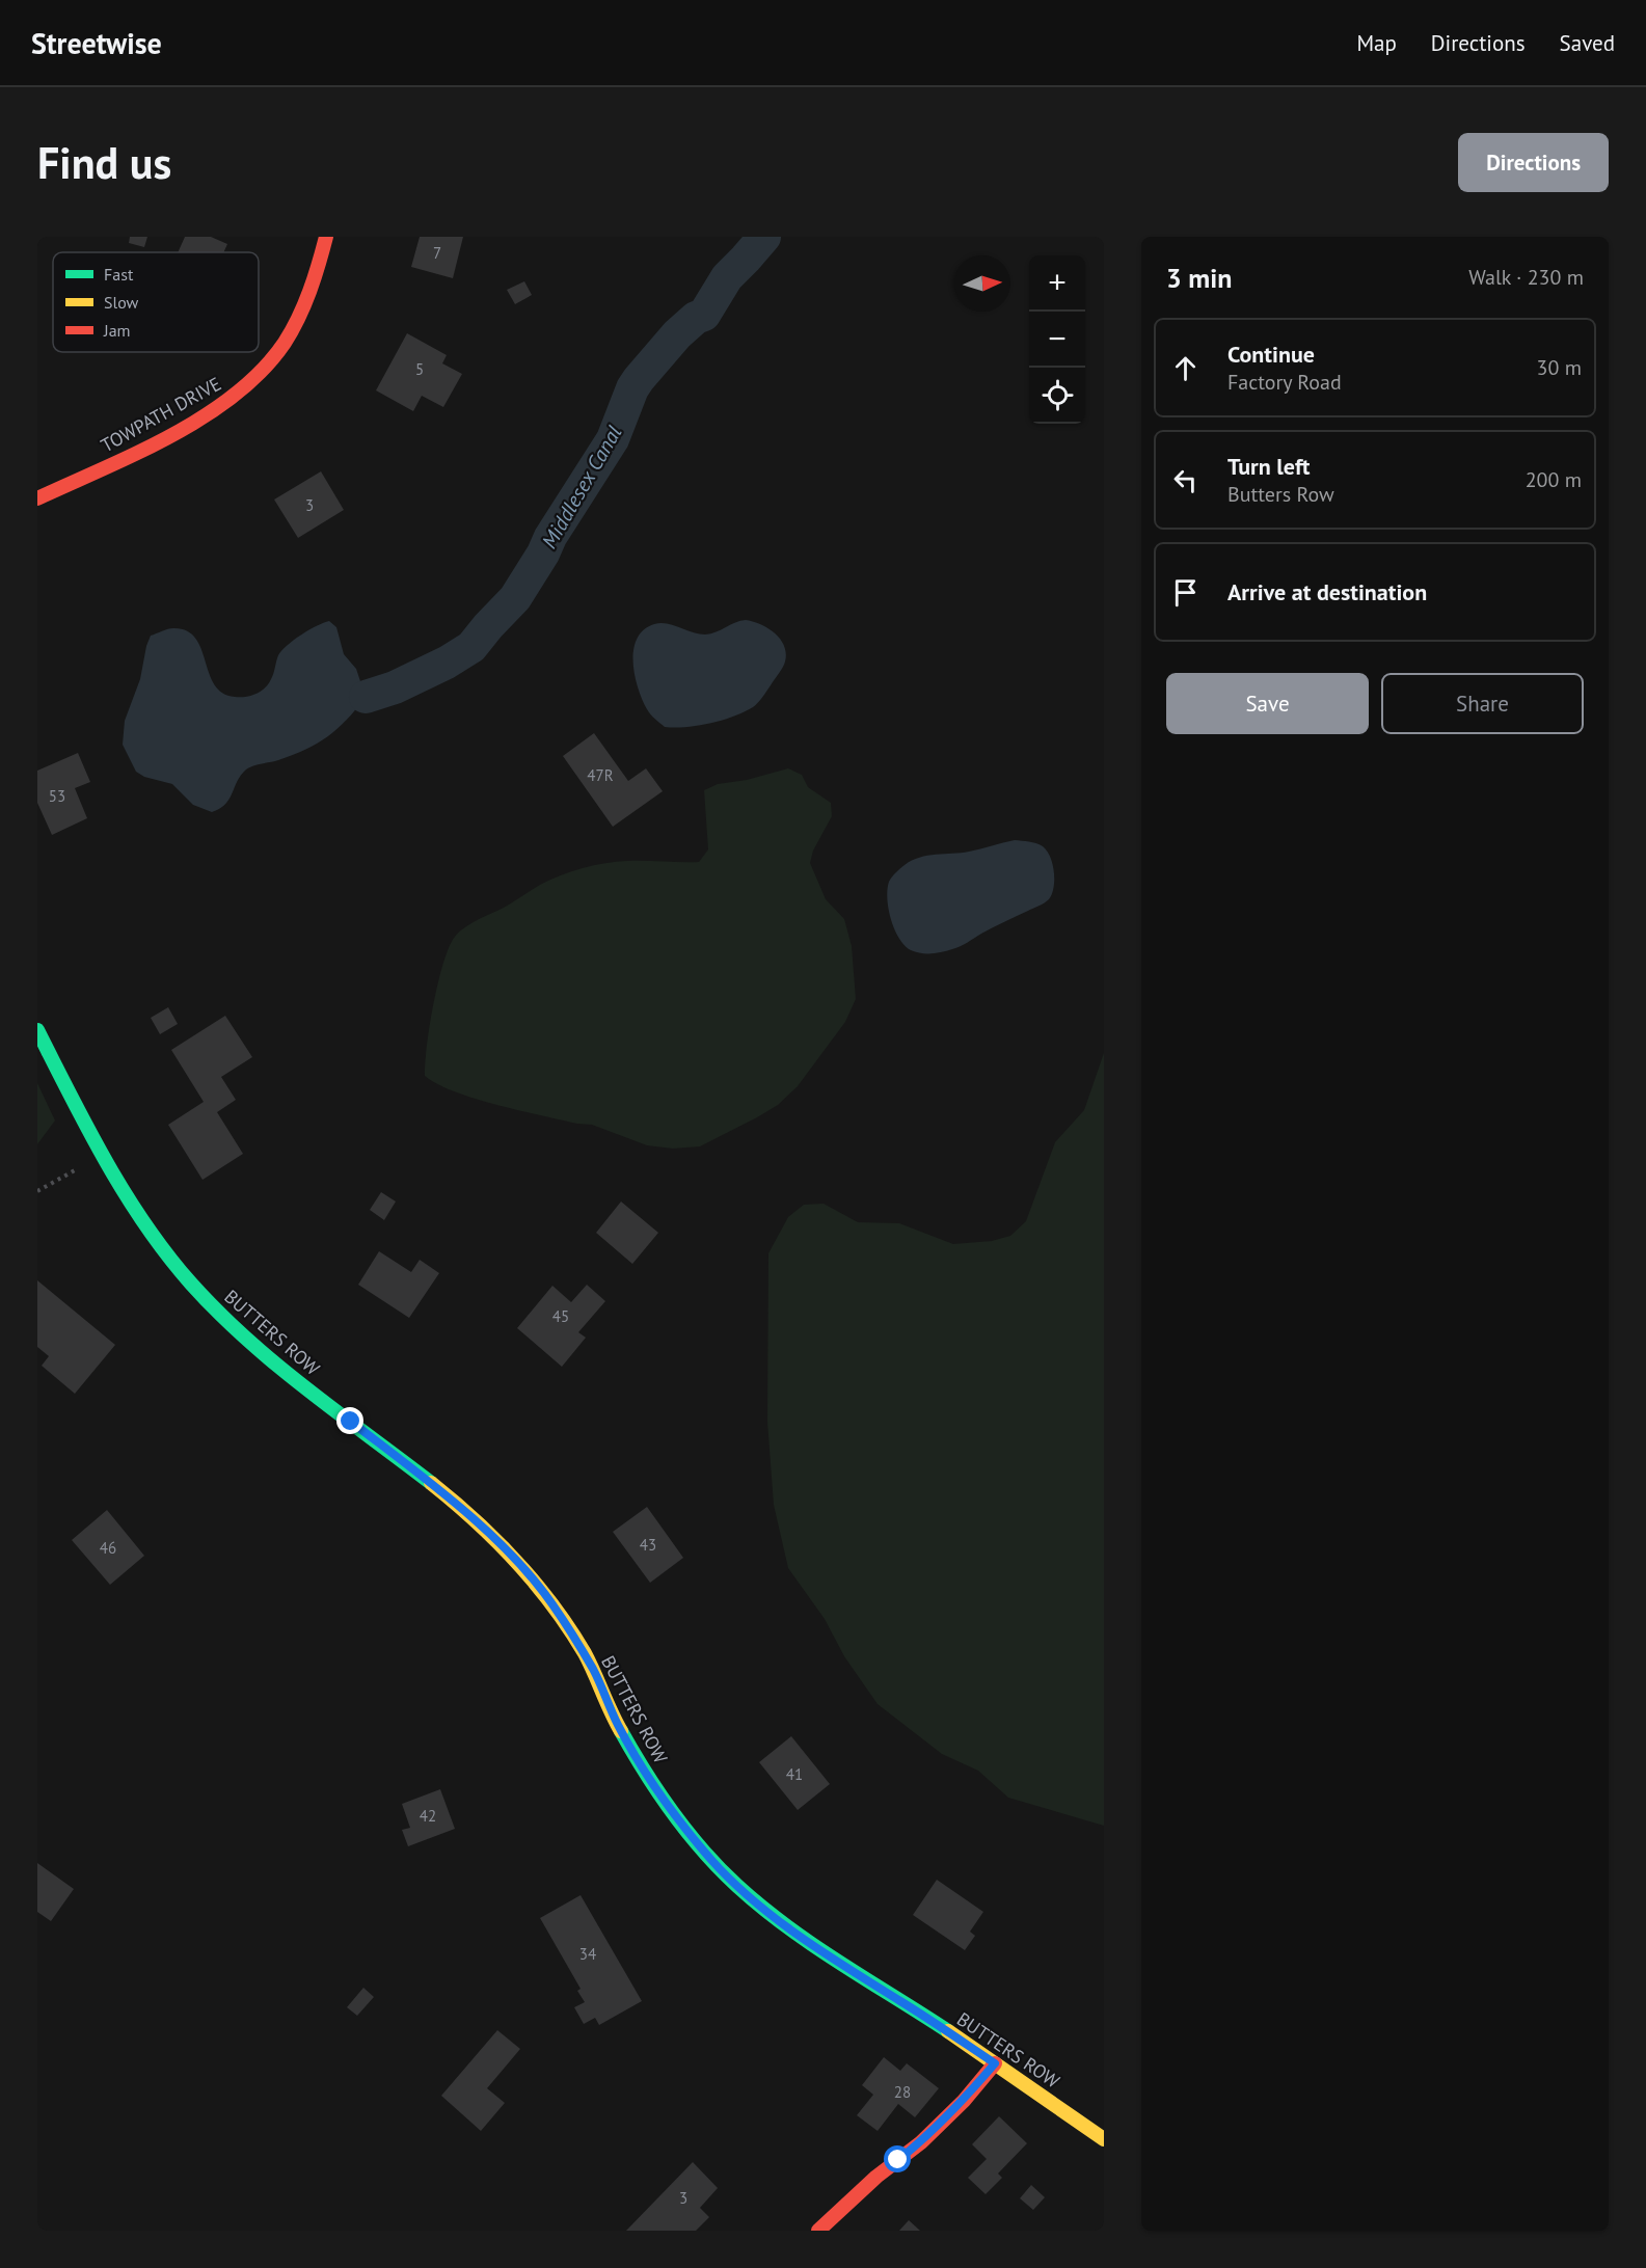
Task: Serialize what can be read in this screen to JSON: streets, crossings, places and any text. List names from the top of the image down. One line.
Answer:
{"streets":{"street":["TOWPATH DRIVE","BUTTERS ROW"]},"water":["Middlesex Canal"],"house_numbers":["7","5","3","47R","53","45","43","46","41","42","34","28","3"],"legend":["Fast","Slow","Jam"],"north":"right","page":{"header":"Streetwise","nav":["Map","Directions","Saved"],"buttons":["Directions",["Save","Share"]],"title":"Find us","heading":["3 min","Walk · 230 m"],"map_buttons":["+","−"],"list":[["Continue","Factory Road","30 m"],["Turn left","Butters Row","200 m"],"Arrive at destination"]}}
